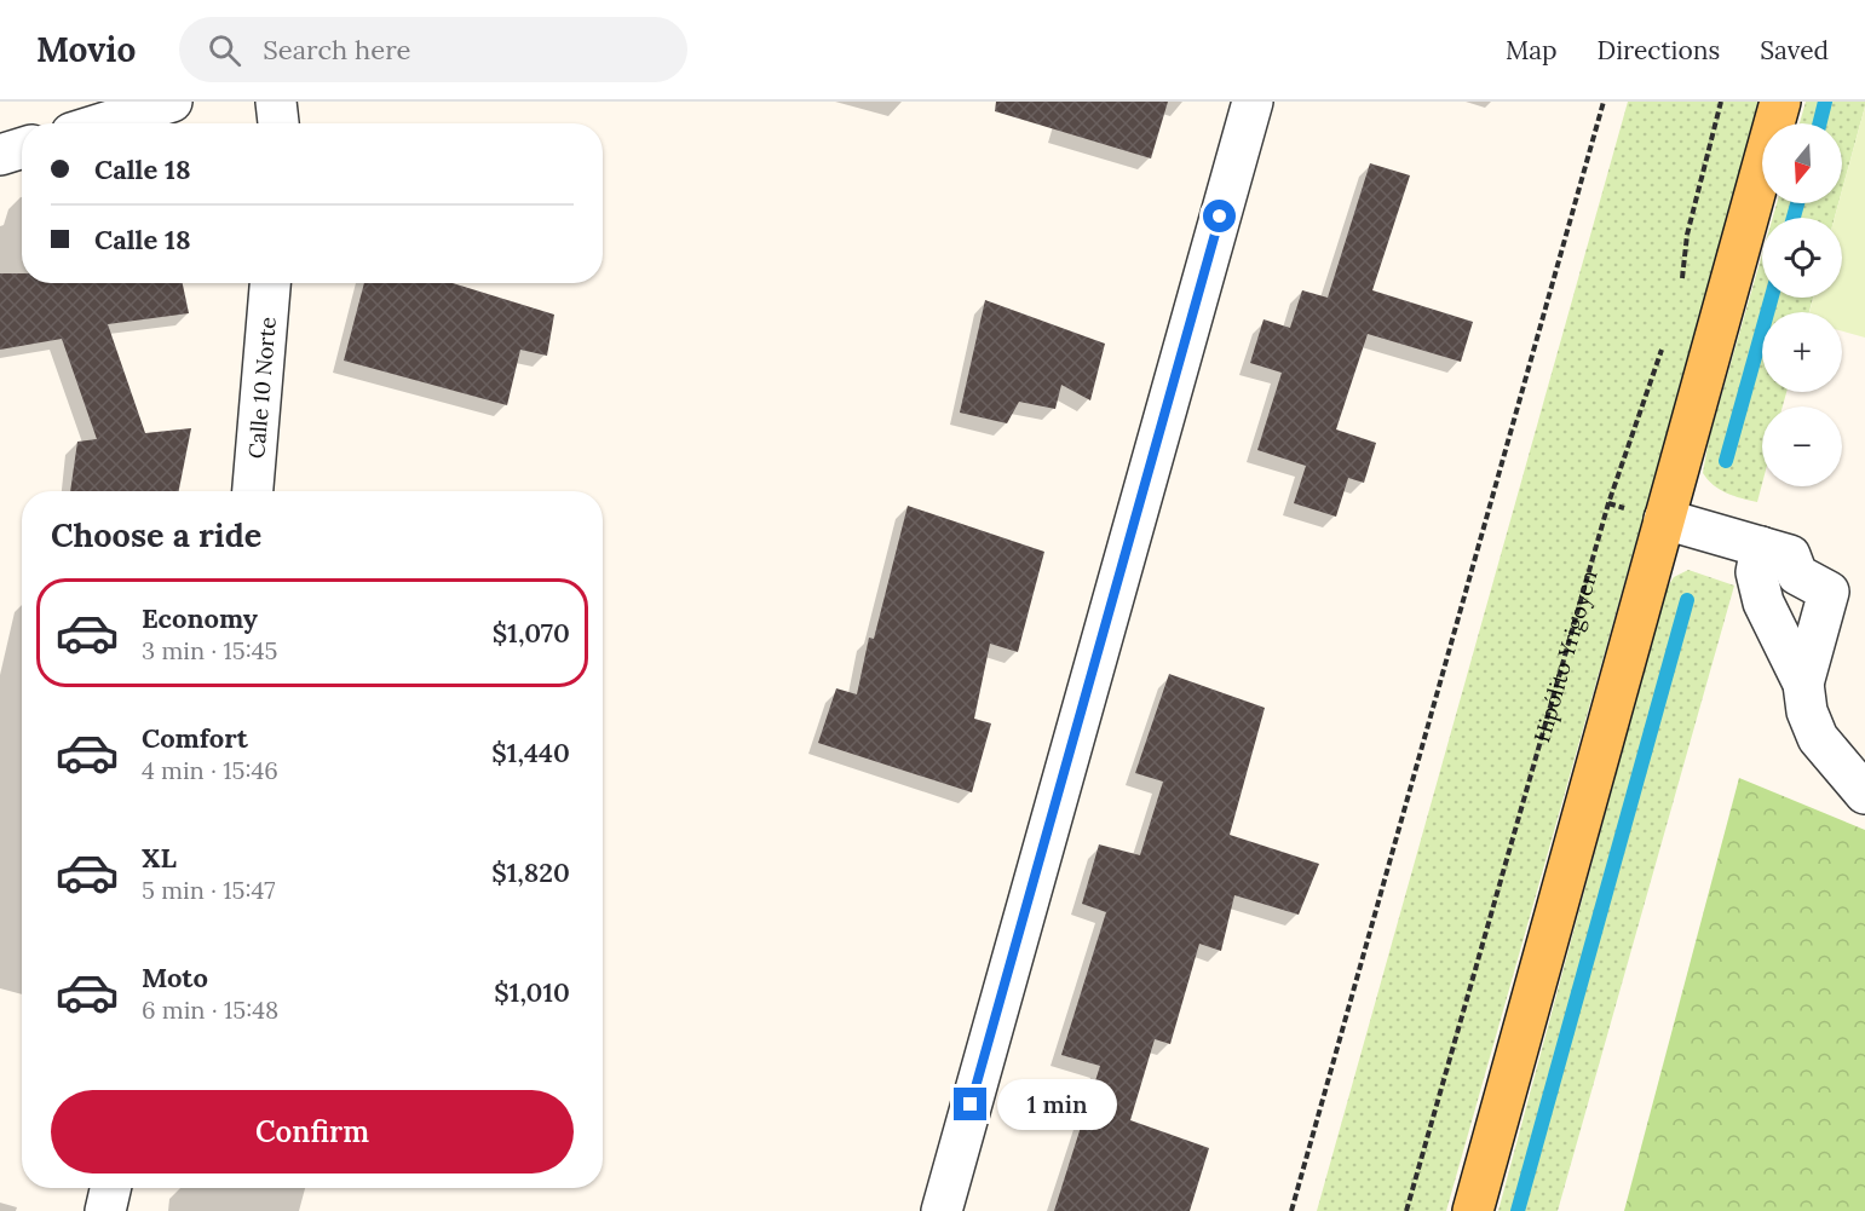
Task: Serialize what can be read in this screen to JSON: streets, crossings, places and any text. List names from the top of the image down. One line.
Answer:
{"streets":{"street":["Calle 10 Norte"],"path":["Hipólito Yrigoyen"]},"north":"bottom","page":{"header":"Movio","search":"Search here","nav":["Map","Directions","Saved"],"map_buttons":["+","−"],"banner":["Calle 18","Calle 18"],"heading":"Choose a ride","list":[{"name":"Economy","note":"3 min · 15:45","value":"$1,070"},{"name":"Comfort","note":"4 min · 15:46","value":"$1,440"},{"name":"XL","note":"5 min · 15:47","value":"$1,820"},{"name":"Moto","note":"6 min · 15:48","value":"$1,010"}],"buttons":"Confirm","bubble":"1 min"}}
